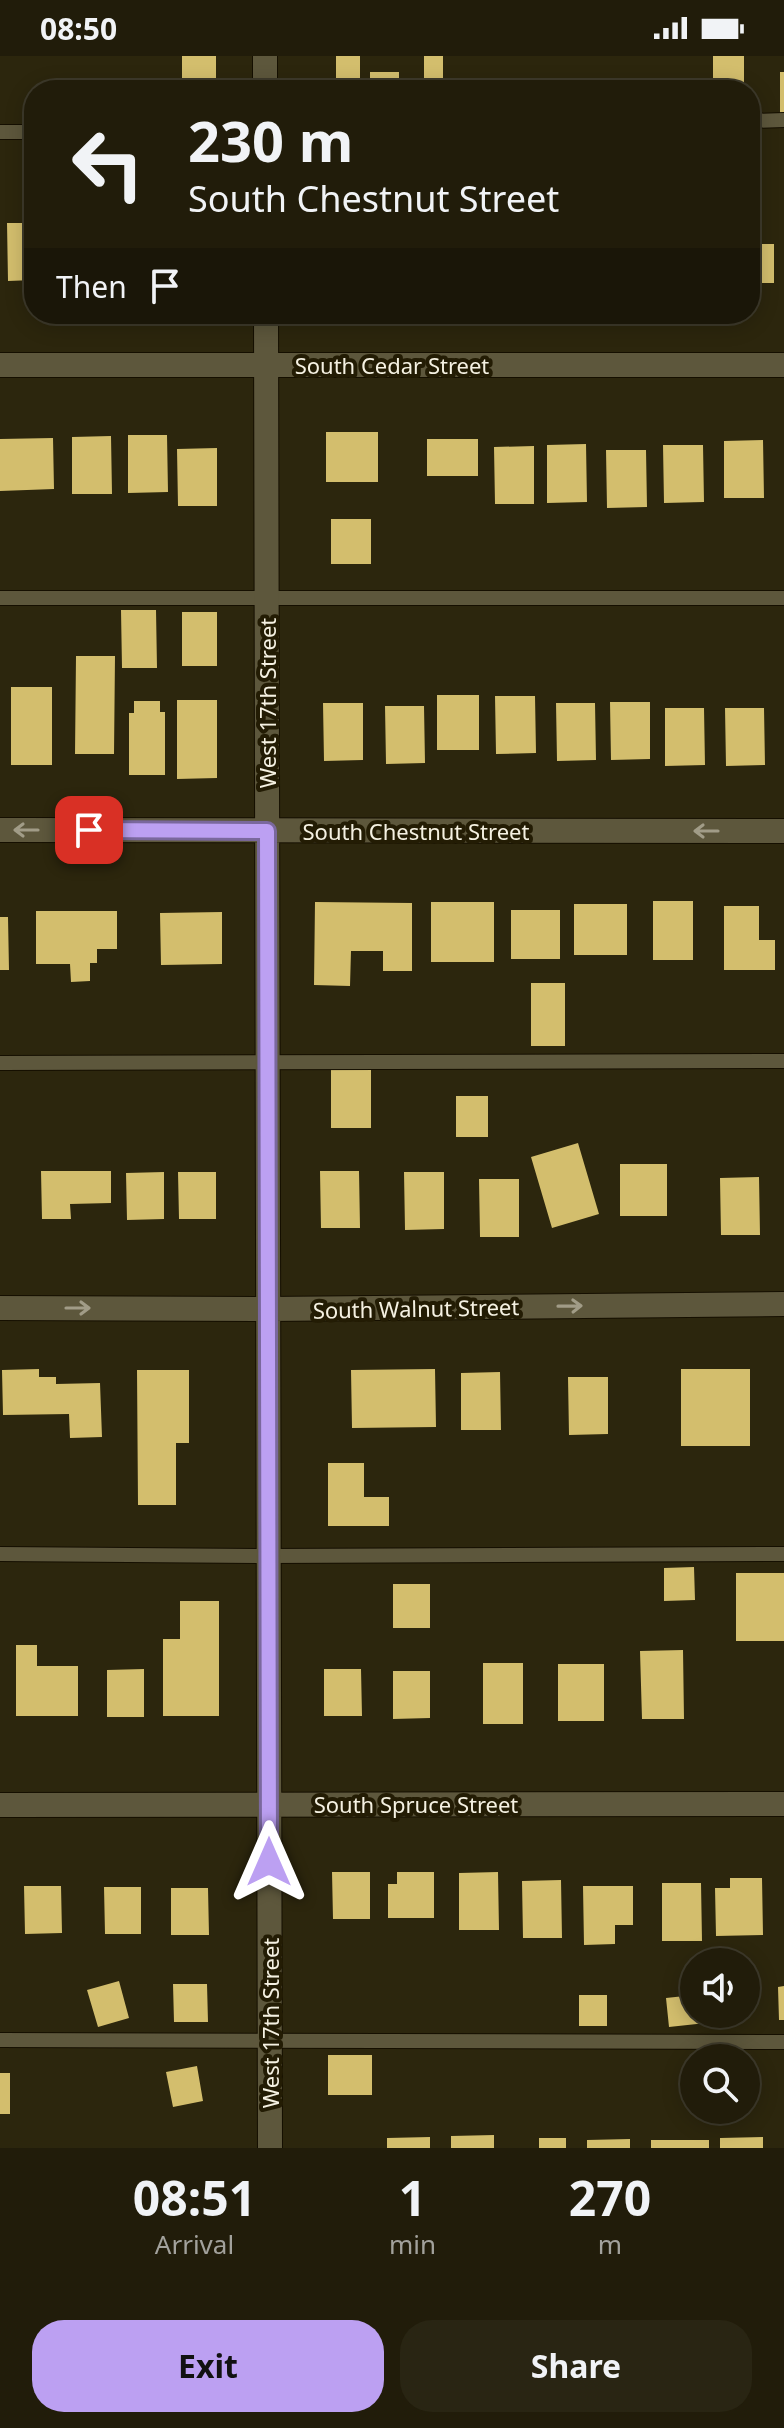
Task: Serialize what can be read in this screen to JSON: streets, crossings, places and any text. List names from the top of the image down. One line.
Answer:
{"streets":{"street":["South Cedar Street","West 17th Street","South Chestnut Street","South Walnut Street","South Spruce Street"]},"crossings":[["South Cedar Street","West 17th Street"],["West 17th Street","South Chestnut Street"],["West 17th Street","South Walnut Street"],["West 17th Street","South Spruce Street"]],"one_way":["South Chestnut Street","South Walnut Street"],"page":{"status":"08:50","turn":["230 m","South Chestnut Street"],"then":"Then","eta":["08:51","Arrival","1","min","270","m"],"buttons":["Exit","Share"]}}
